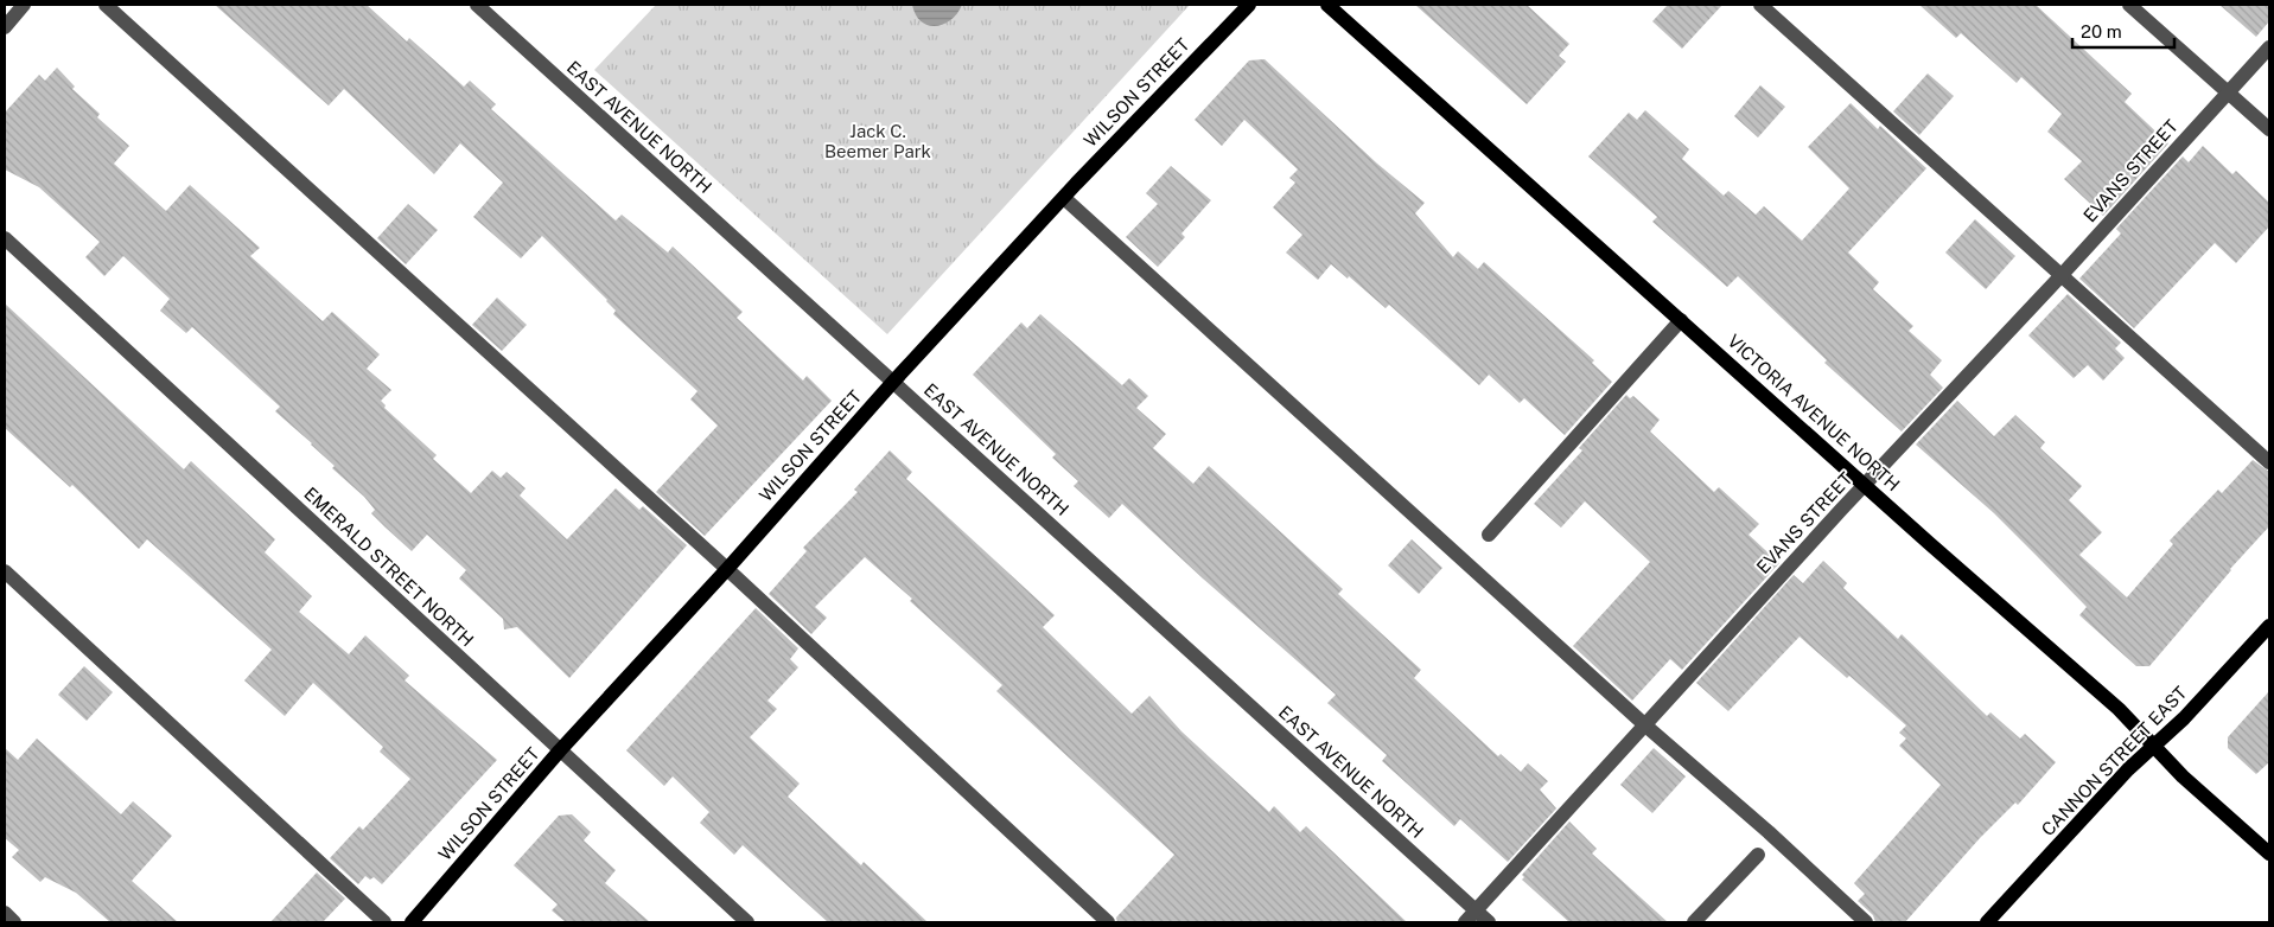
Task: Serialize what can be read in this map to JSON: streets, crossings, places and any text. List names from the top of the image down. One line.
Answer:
{"streets":{"main road":["WILSON STREET","VICTORIA AVENUE NORTH","CANNON STREET EAST"],"street":["EAST AVENUE NORTH","EVANS STREET","EMERALD STREET NORTH"]},"crossings":[["WILSON STREET","EAST AVENUE NORTH"],["WILSON STREET","EMERALD STREET NORTH"],["EAST AVENUE NORTH","EVANS STREET"],["EVANS STREET","VICTORIA AVENUE NORTH"],["VICTORIA AVENUE NORTH","CANNON STREET EAST"]],"parks":["Jack C. Beemer Park"],"scale_bar":"20 m"}
